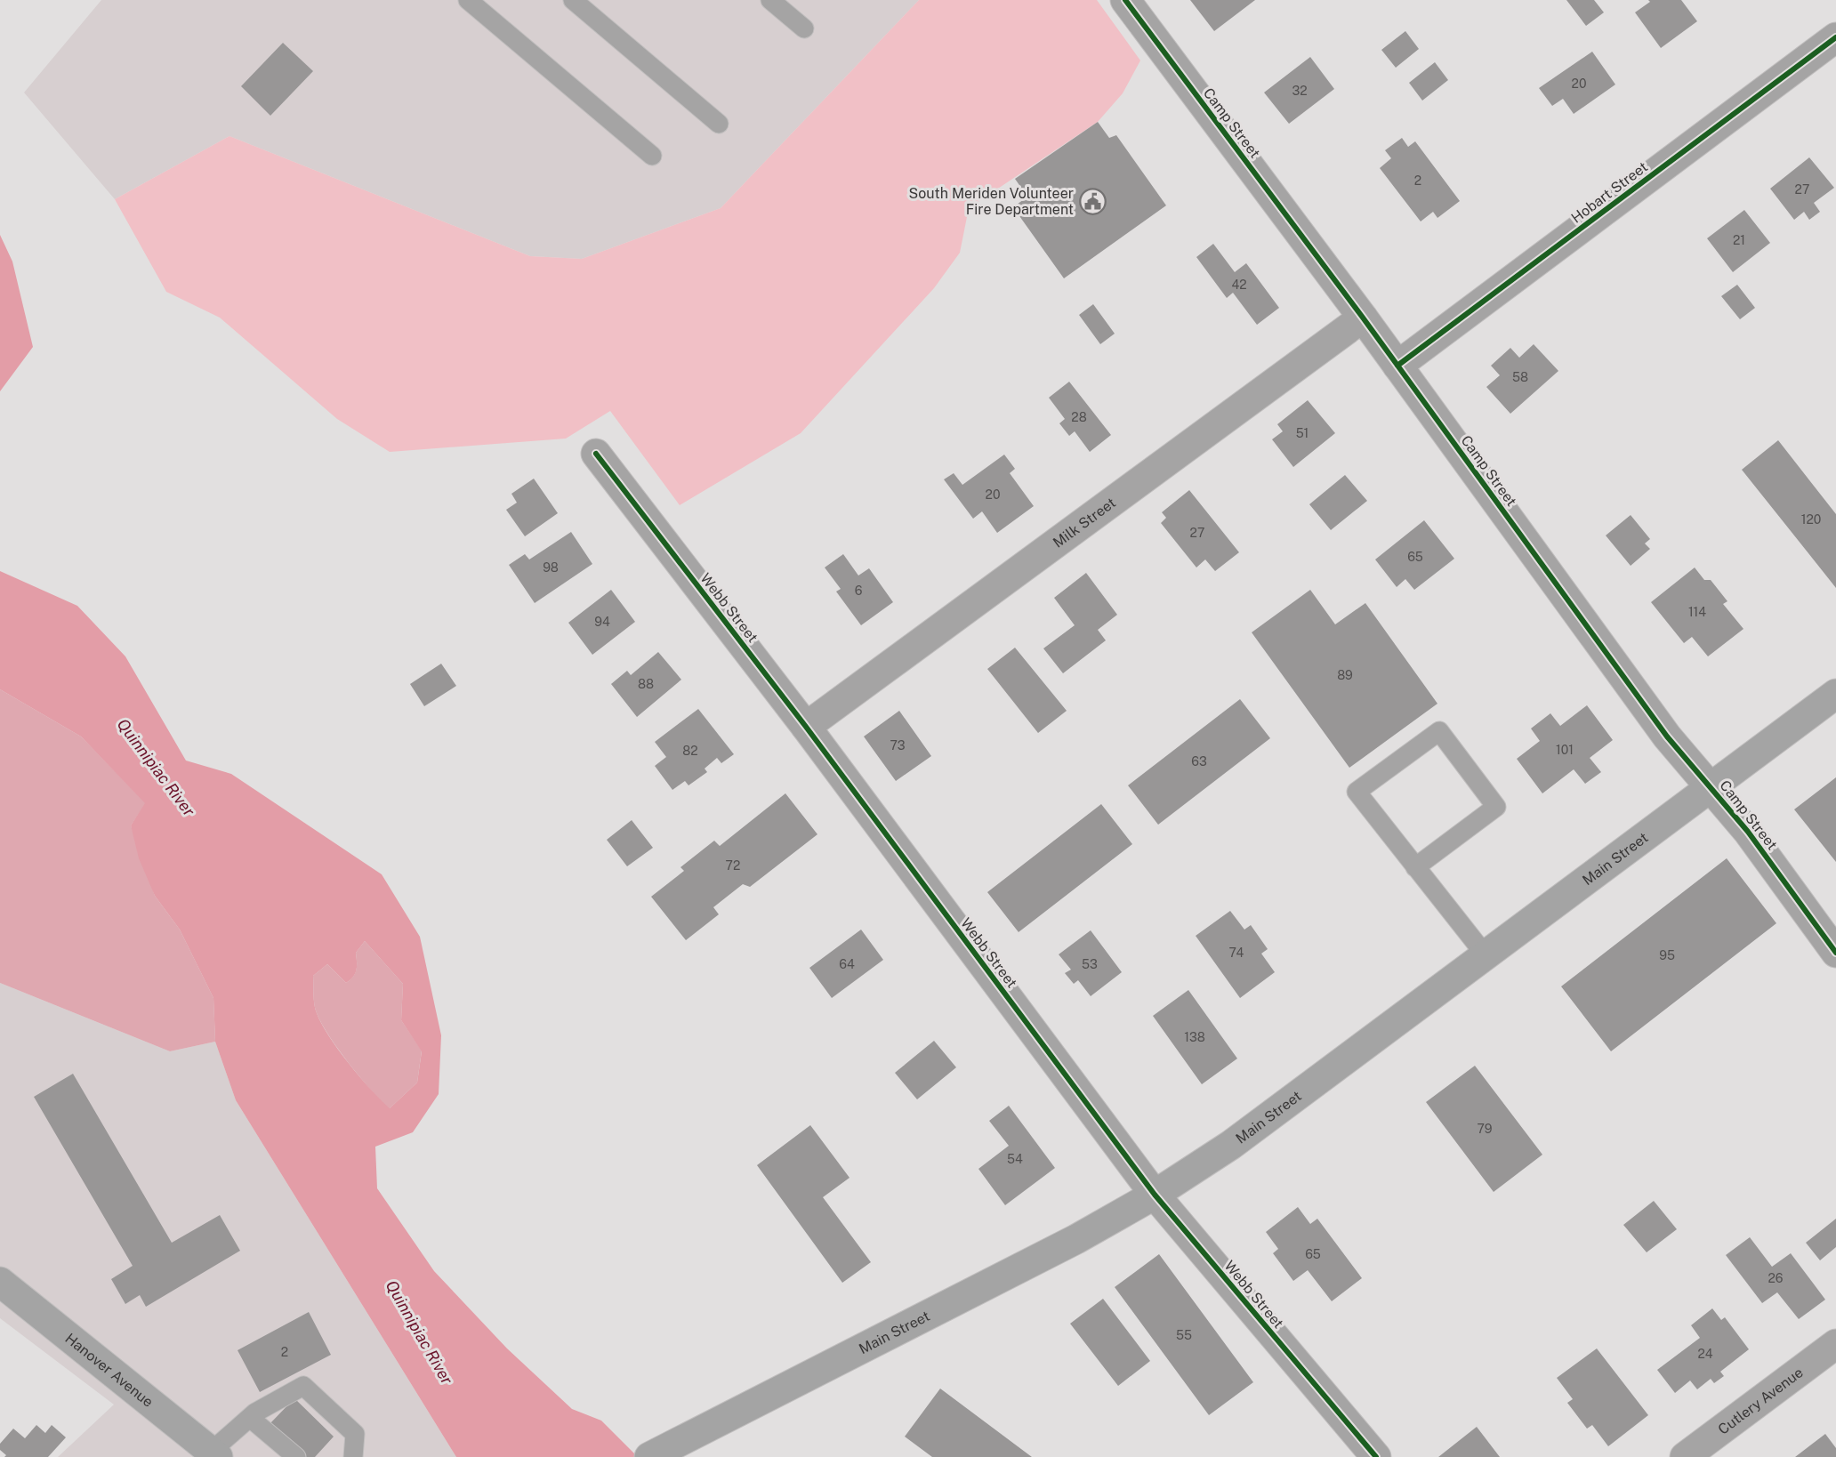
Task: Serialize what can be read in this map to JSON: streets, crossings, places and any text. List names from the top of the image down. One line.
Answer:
{"streets":{"main road":["Main Street","Hanover Avenue"],"street":["Camp Street","Hobart Street","Milk Street","Webb Street","Cutlery Avenue"]},"crossings":[["Camp Street","Hobart Street"],["Camp Street","Milk Street"],["Camp Street","Main Street"],["Milk Street","Webb Street"],["Webb Street","Main Street"]],"water":["Quinnipiac River"],"places":{"public building":["South Meriden Volunteer Fire Department"]},"house_numbers":["20","32","2","27","21","42","58","28","51","20","120","27","65","98","6","114","94","89","88","73","101","82","63","72","74","95","64","53","138","79","54","65","26","55","2","24"]}
